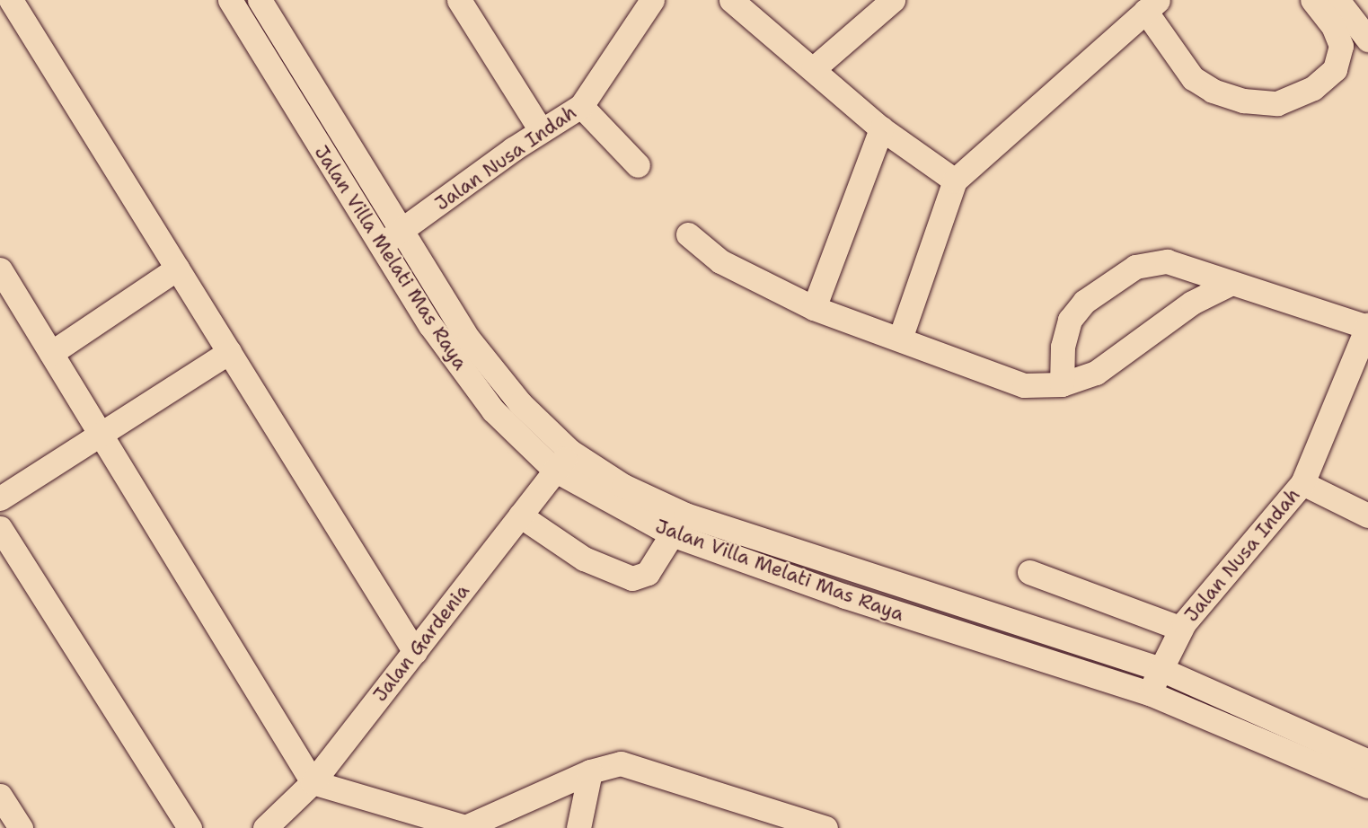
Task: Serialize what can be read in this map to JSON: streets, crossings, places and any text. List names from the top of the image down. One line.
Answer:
{"streets":{"street":["Jalan Nusa Indah","Jalan Villa Melati Mas Raya","Jalan Gardenia"]},"crossings":[["Jalan Nusa Indah","Jalan Villa Melati Mas Raya"],["Jalan Villa Melati Mas Raya","Jalan Gardenia"]]}
